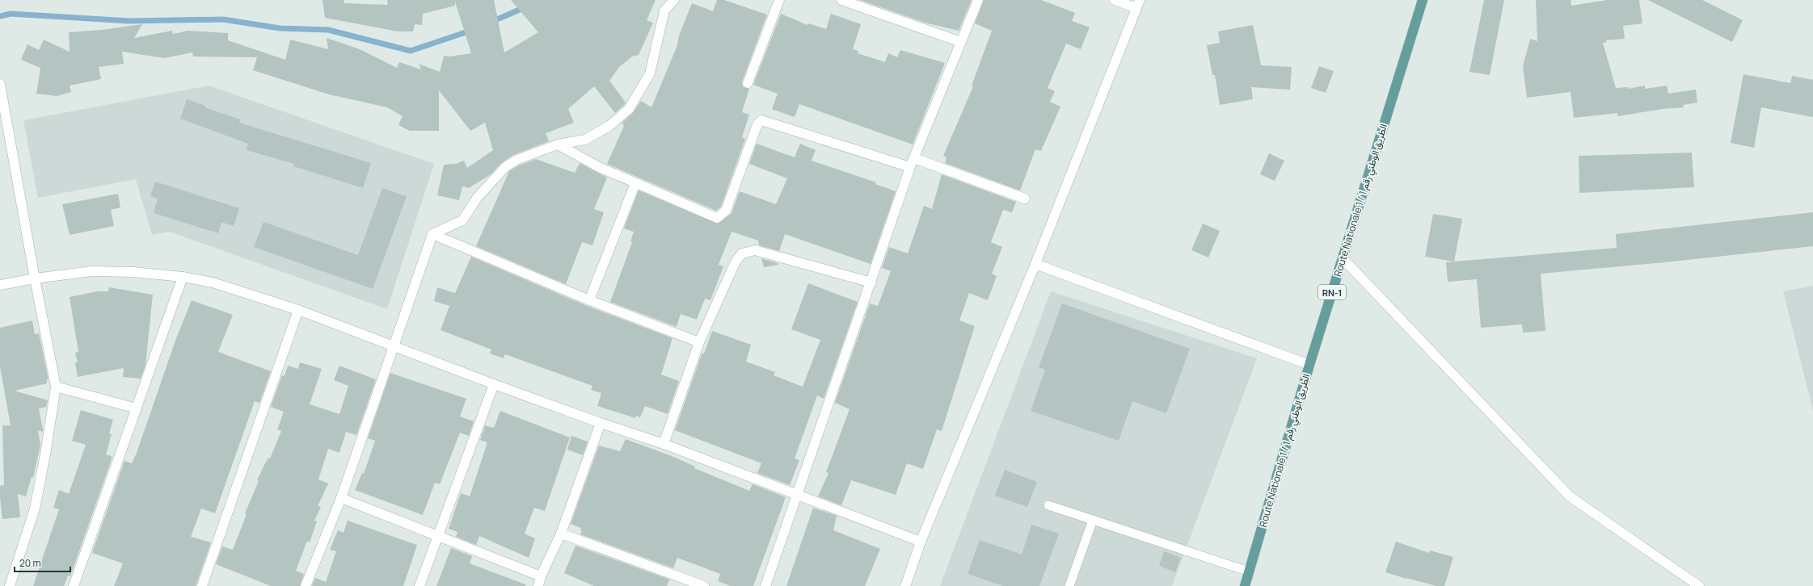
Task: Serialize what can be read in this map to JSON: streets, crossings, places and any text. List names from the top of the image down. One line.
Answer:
{"streets":{"main road":["Route Nationale 1 / الطريق الوطني رقم 1","RN-1"]},"scale_bar":"20 m"}
